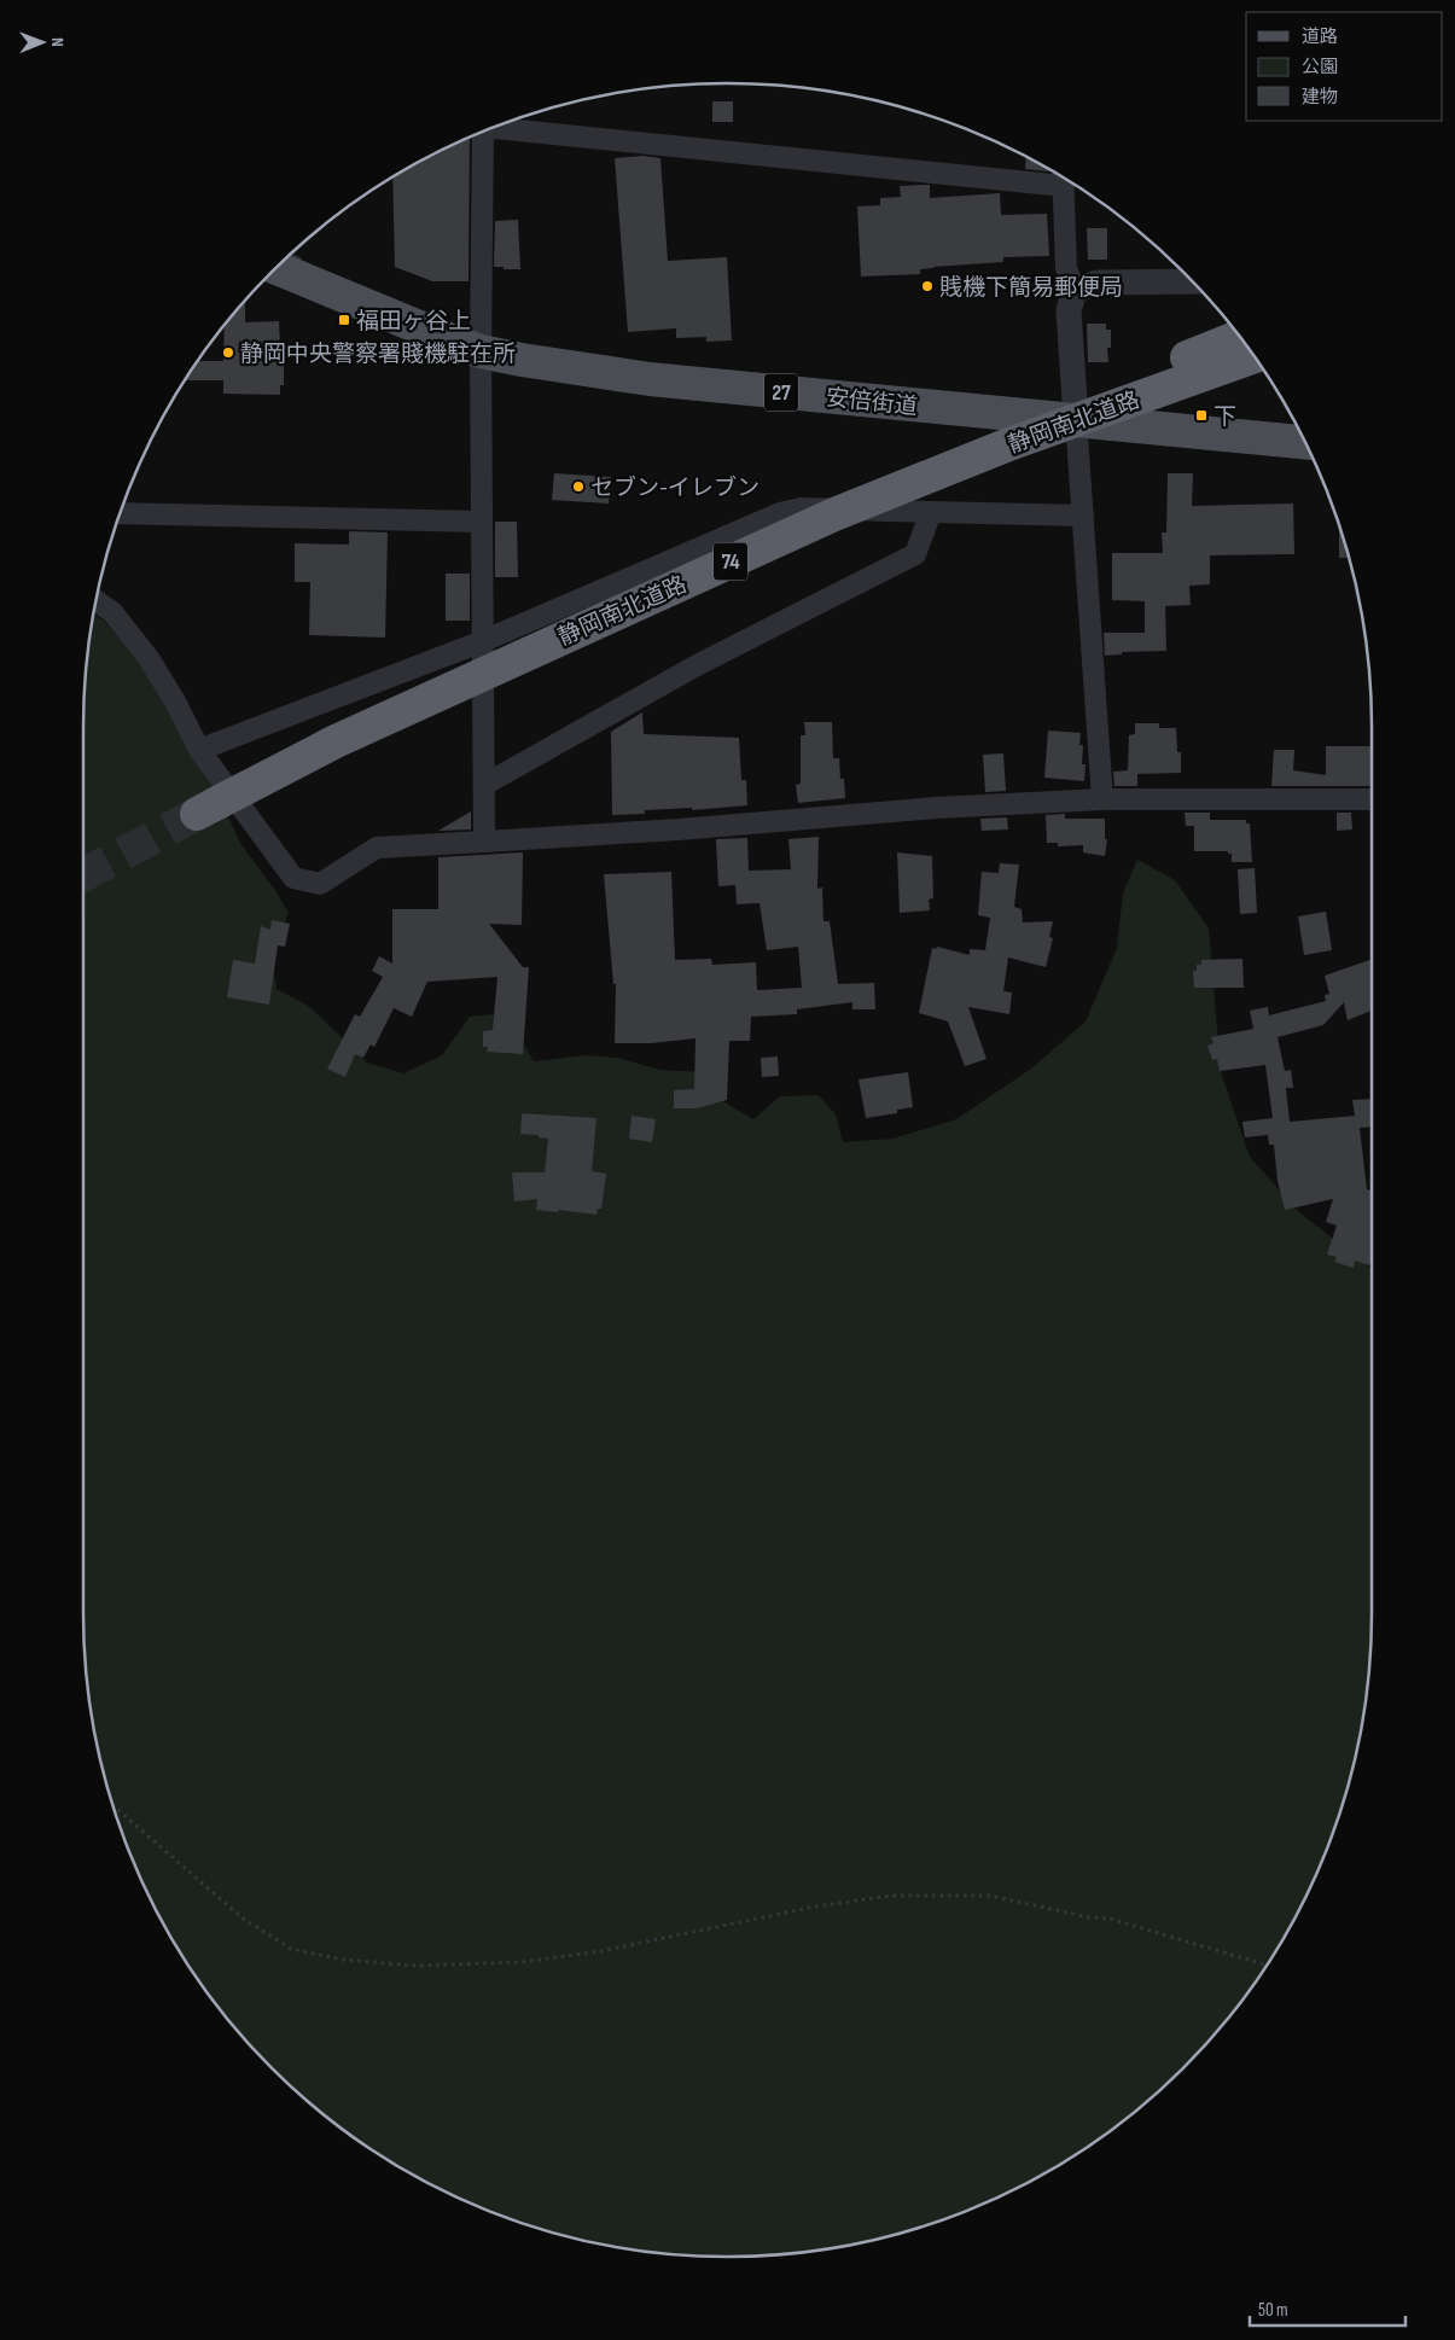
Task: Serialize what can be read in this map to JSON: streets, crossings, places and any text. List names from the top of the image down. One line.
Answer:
{"streets":{"highway":["静岡南北道路","74"],"main road":["27","安倍街道"]},"places":{"other":["賎機下簡易郵便局","静岡中央警察署賤機駐在所","セブン-イレブン"],"transit":["福田ヶ谷上","下"]},"legend":["道路","公園","建物"],"scale_bar":"50 m","north":"right"}
